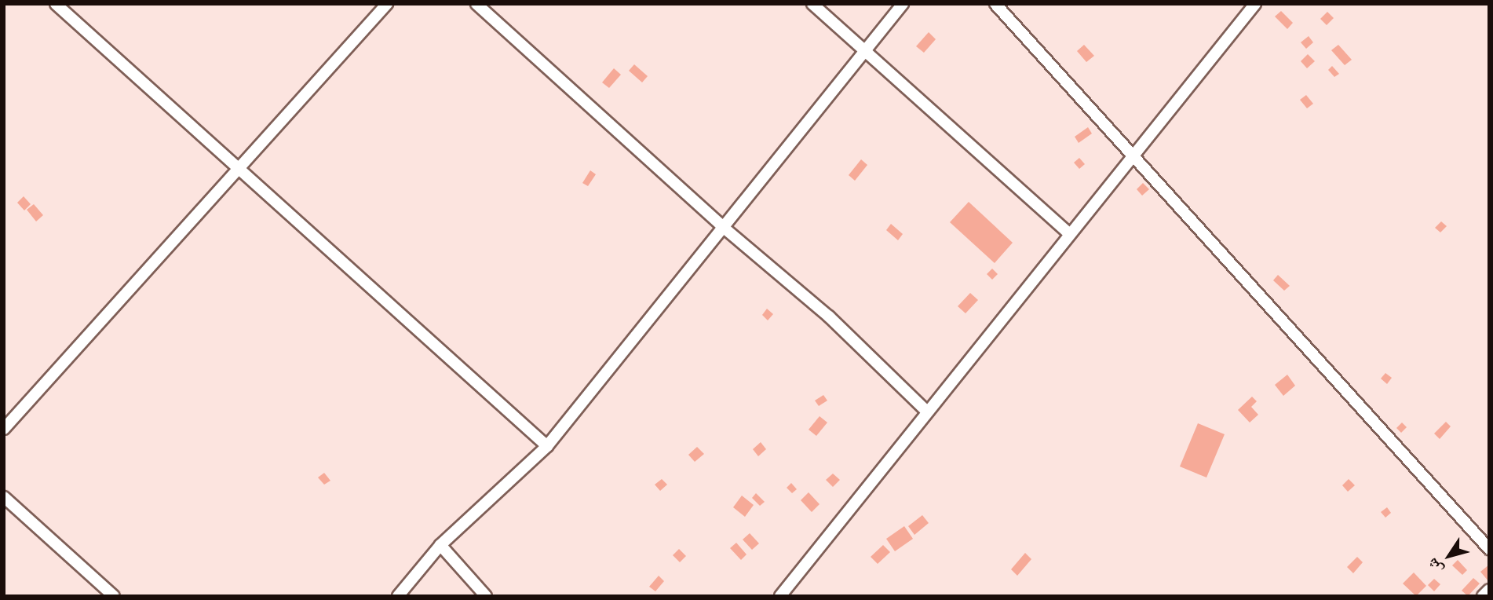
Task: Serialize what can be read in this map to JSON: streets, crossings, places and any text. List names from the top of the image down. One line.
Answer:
{"north":"bottom left"}
